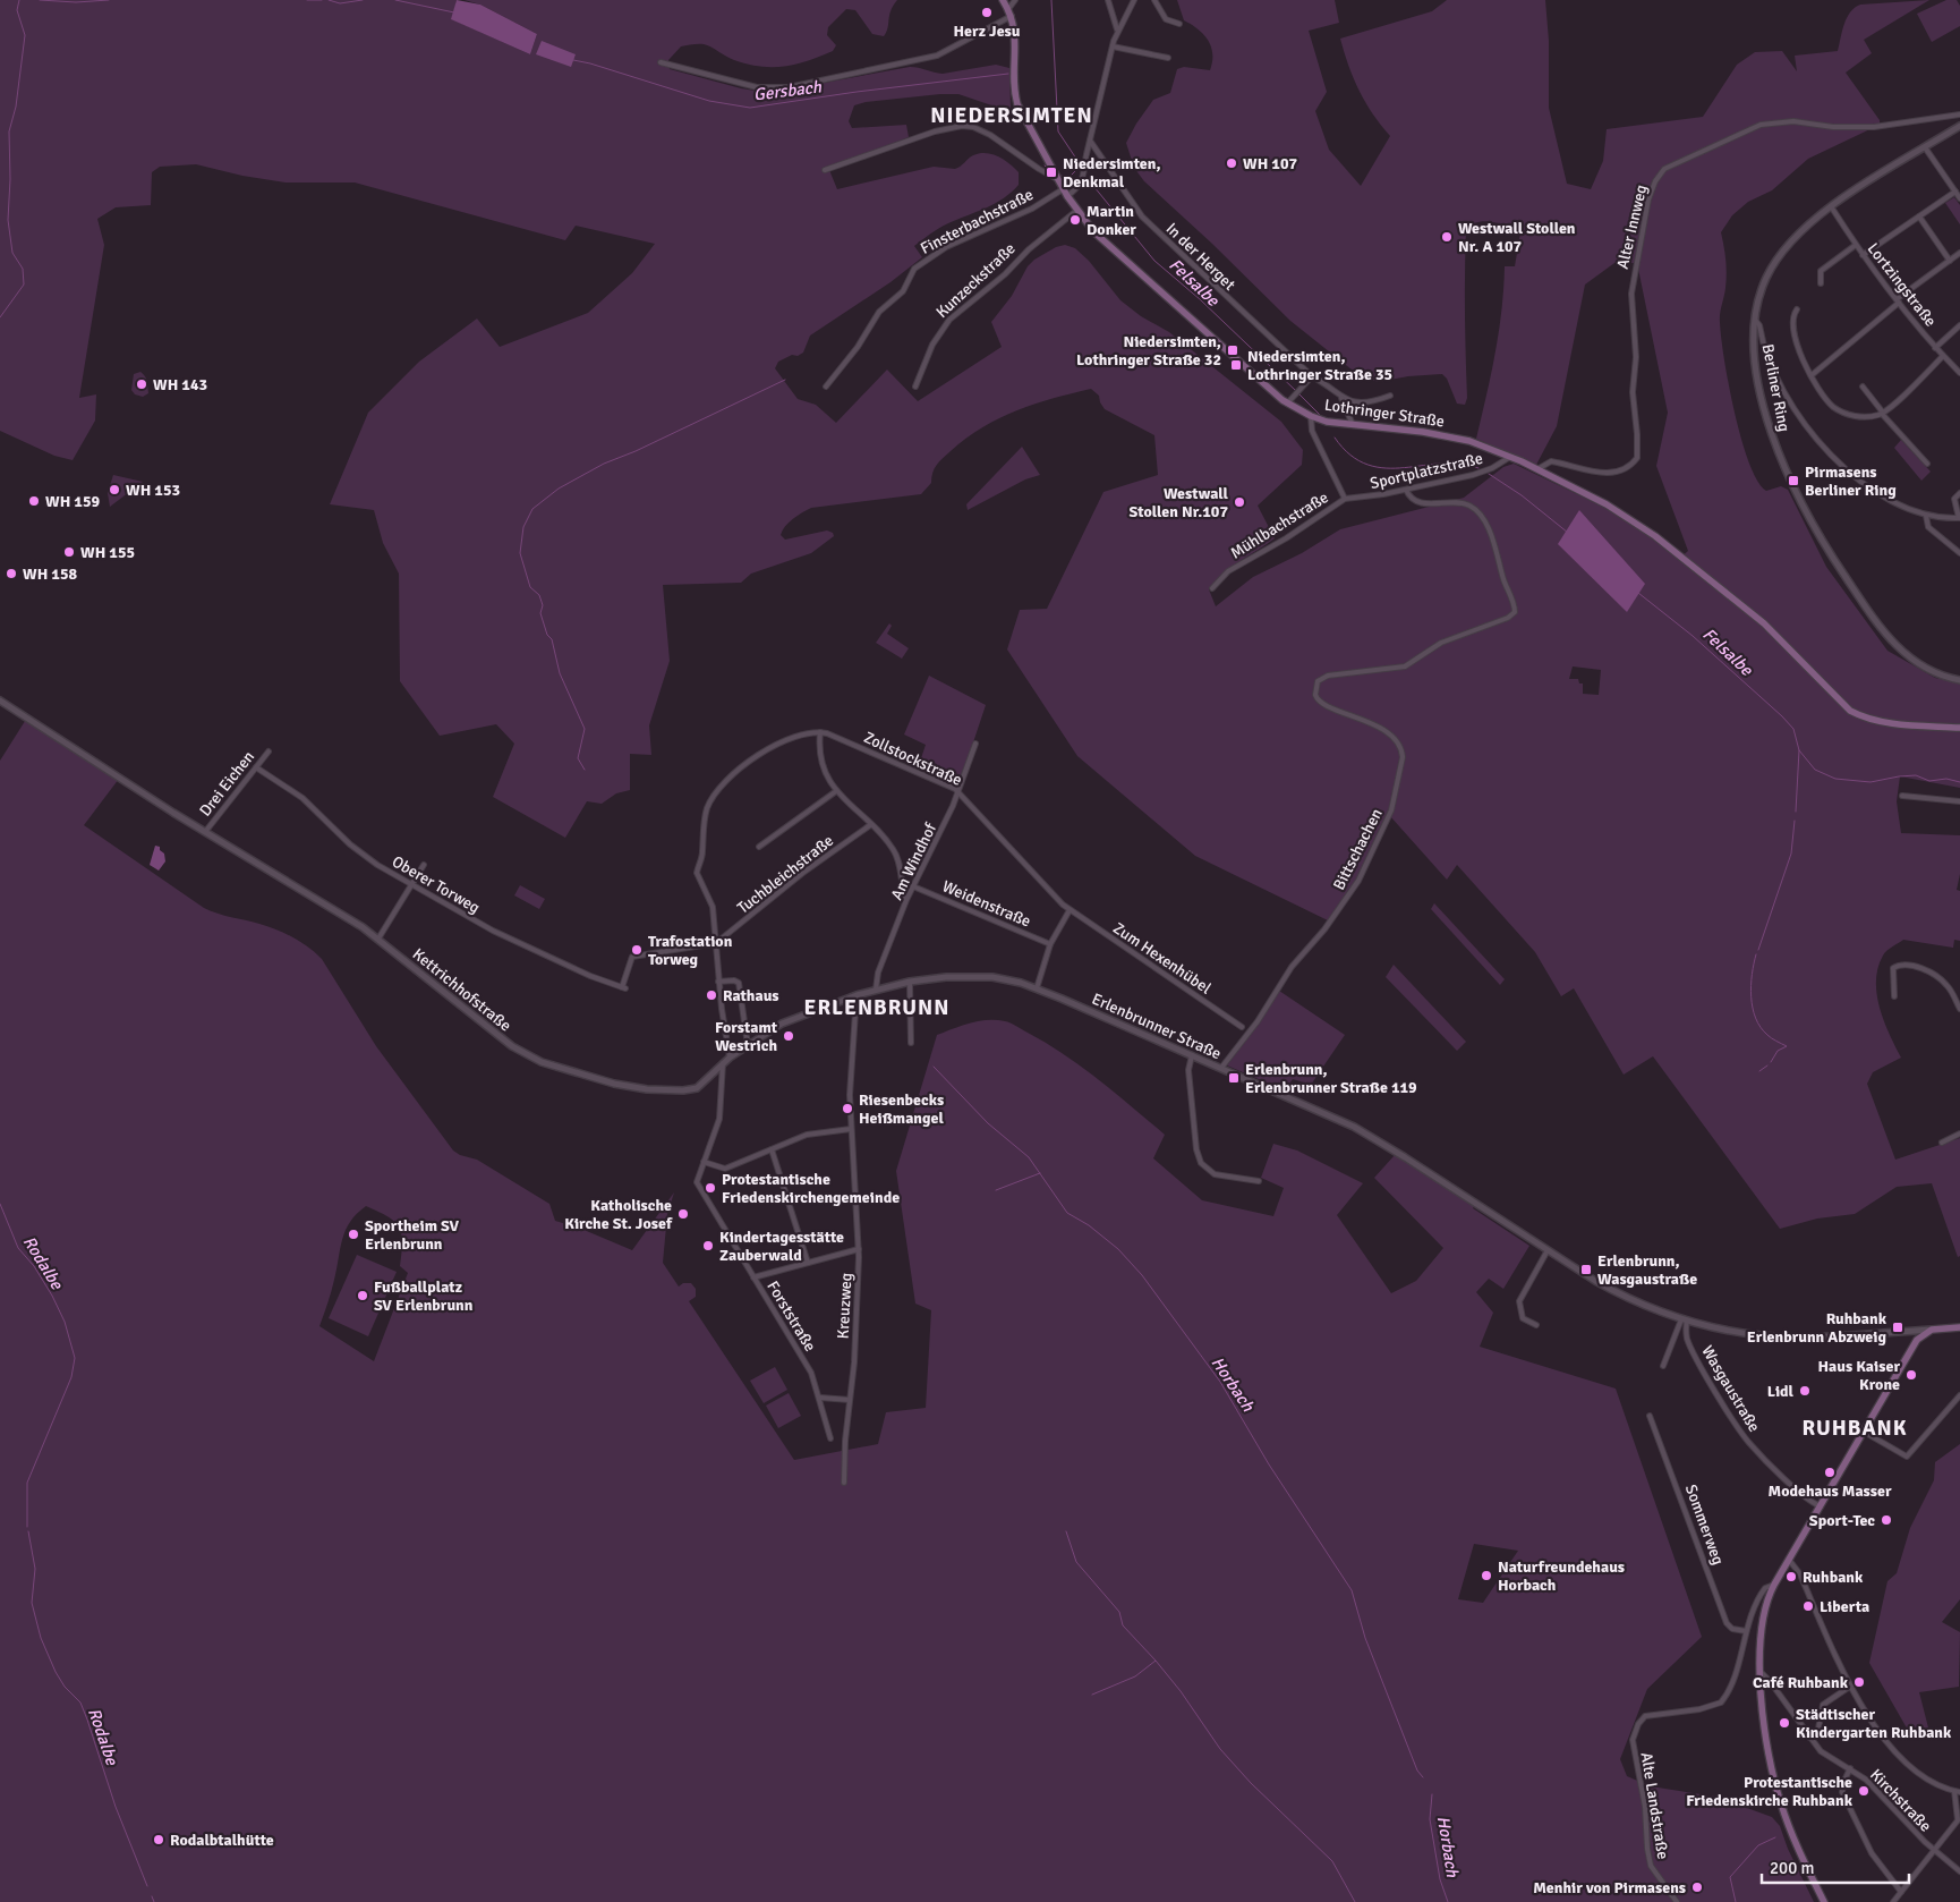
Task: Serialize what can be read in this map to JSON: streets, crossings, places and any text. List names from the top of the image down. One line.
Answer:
{"streets":{"main road":["Lothringer Straße"],"street":["Finsterbachstraße","Alter Innweg","In der Herget","Kunzeckstraße","Lortzingstraße","Berliner Ring","Sportplatzstraße","Mühlbachstraße","Zollstockstraße","Drei Eichen","Bittschachen","Am Windhof","Tuchbleichstraße","Oberer Torweg","Weidenstraße","Zum Hexenhübel","Kettrichhofstraße","Erlenbrunner Straße","Kreuzweg","Forststraße","Wasgaustraße","Sommerweg","Kirchstraße","Alte Landstraße"]},"crossings":[["Finsterbachstraße","Lothringer Straße"],["Alter Innweg","Lothringer Straße"],["Kunzeckstraße","Lothringer Straße"],["Lortzingstraße","Berliner Ring"],["Lothringer Straße","Sportplatzstraße"],["Lothringer Straße","Mühlbachstraße"],["Sportplatzstraße","Mühlbachstraße"],["Sportplatzstraße","Bittschachen"],["Zollstockstraße","Am Windhof"],["Zollstockstraße","Zum Hexenhübel"],["Drei Eichen","Oberer Torweg"],["Drei Eichen","Kettrichhofstraße"],["Bittschachen","Erlenbrunner Straße"],["Am Windhof","Weidenstraße"],["Am Windhof","Erlenbrunner Straße"],["Tuchbleichstraße","Oberer Torweg"],["Kettrichhofstraße","Erlenbrunner Straße"],["Kettrichhofstraße","Forststraße"],["Erlenbrunner Straße","Kreuzweg"],["Erlenbrunner Straße","Wasgaustraße"],["Sommerweg","Alte Landstraße"]],"districts":["NIEDERSIMTEN","ERLENBRUNN","RUHBANK"],"water":["Gersbach","Felsalbe","Rodalbe","Horbach"],"places":{"other":["Herz Jesu","WH 107","Martin Donker","Westwall Stollen Nr. A 107","WH 143","WH 153","WH 159","Westwall Stollen Nr.107","WH 155","WH 158","Trafostation Torweg","Rathaus","Forstamt Westrich","Riesenbecks Heißmangel","Protestantische Friedenskirchengemeinde","Katholische Kirche St. Josef","Sportheim SV Erlenbrunn","Kindertagesstätte Zauberwald","Fußballplatz SV Erlenbrunn","Haus Kaiser Krone","Lidl","Modehaus Masser","Sport-Tec","Naturfreundehaus Horbach","Ruhbank","Liberta","Café Ruhbank","Städtischer Kindergarten Ruhbank","Protestantische Friedenskirche Ruhbank","Rodalbtalhütte","Menhir von Pirmasens"],"transit":["Niedersimten, Denkmal","Niedersimten, Lothringer Straße 32","Niedersimten, Lothringer Straße 35","Pirmasens Berliner Ring","Erlenbrunn, Erlenbrunner Straße 119","Erlenbrunn, Wasgaustraße","Ruhbank Erlenbrunn Abzweig"]},"scale_bar":"200 m"}
